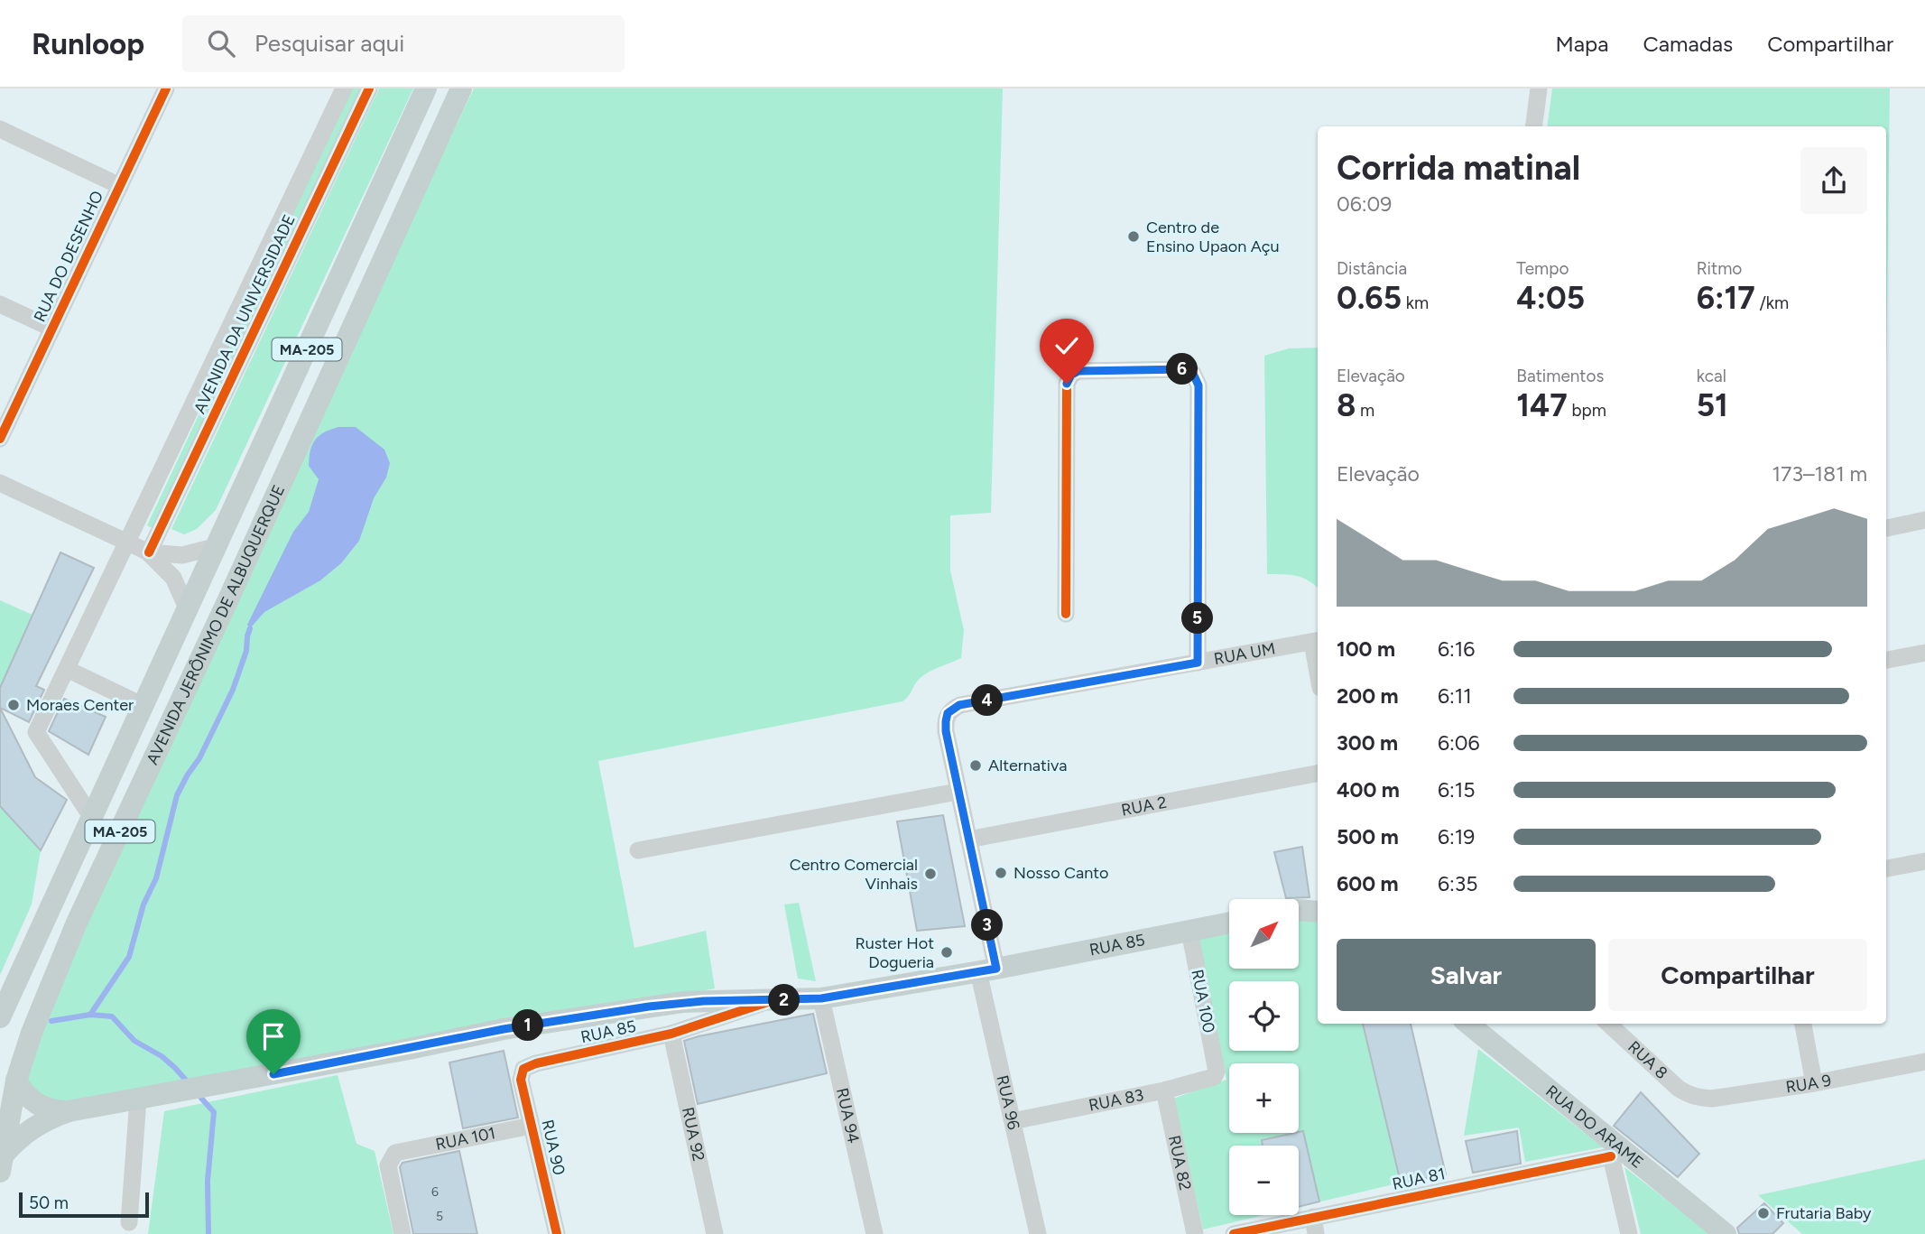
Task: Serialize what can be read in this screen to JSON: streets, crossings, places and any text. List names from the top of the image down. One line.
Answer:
{"streets":{"main road":["MA-205","AVENIDA JERÔNIMO DE ALBUQUERQUE","RUA 85","RUA DO ARAME"],"street":["RUA DO DESENHO","AVENIDA DA UNIVERSIDADE","RUA UM","RUA 2","RUA 100","RUA 8","RUA 9","RUA 83","RUA 96","RUA 94","RUA 92","RUA 101","RUA 90","RUA 82","RUA 81"]},"crossings":[["AVENIDA DA UNIVERSIDADE","AVENIDA JERÔNIMO DE ALBUQUERQUE"],["AVENIDA JERÔNIMO DE ALBUQUERQUE","RUA 85"],["RUA UM","RUA 96"],["RUA 2","RUA 96"],["RUA 85","RUA 100"],["RUA 85","RUA 96"],["RUA 85","RUA 94"],["RUA 85","RUA 92"],["RUA 85","RUA 90"],["RUA 100","RUA 83"],["RUA 8","RUA 9"],["RUA 83","RUA 96"],["RUA 83","RUA 82"],["RUA DO ARAME","RUA 81"],["RUA 101","RUA 90"]],"places":["Centro de Ensino Upaon Açu","Moraes Center","Alternativa","Nosso Canto","Centro Comercial Vinhais","Ruster Hot Dogueria","Frutaria Baby"],"house_numbers":["6","5"],"scale_bar":"50 m","north":"top right","page":{"header":"Runloop","search":"Pesquisar aqui","nav":["Mapa","Camadas","Compartilhar"],"heading":["Corrida matinal","06:09"],"stats":[["Distância","0.65 km"],["Tempo","4:05"],["Ritmo","6:17 /km"],["Elevação","8 m"],["Batimentos","147 bpm"],["kcal","51"]],"pins":["6","5","4","3","2","1"],"chart":["Elevação","173–181 m"],"list":[{"name":"100 m","note":"6:16"},{"name":"200 m","note":"6:11"},{"name":"300 m","note":"6:06"},{"name":"400 m","note":"6:15"},{"name":"500 m","note":"6:19"},{"name":"600 m","note":"6:35"}],"map_buttons":["+","−"],"buttons":["Salvar","Compartilhar"],"scale":"50 m"}}
